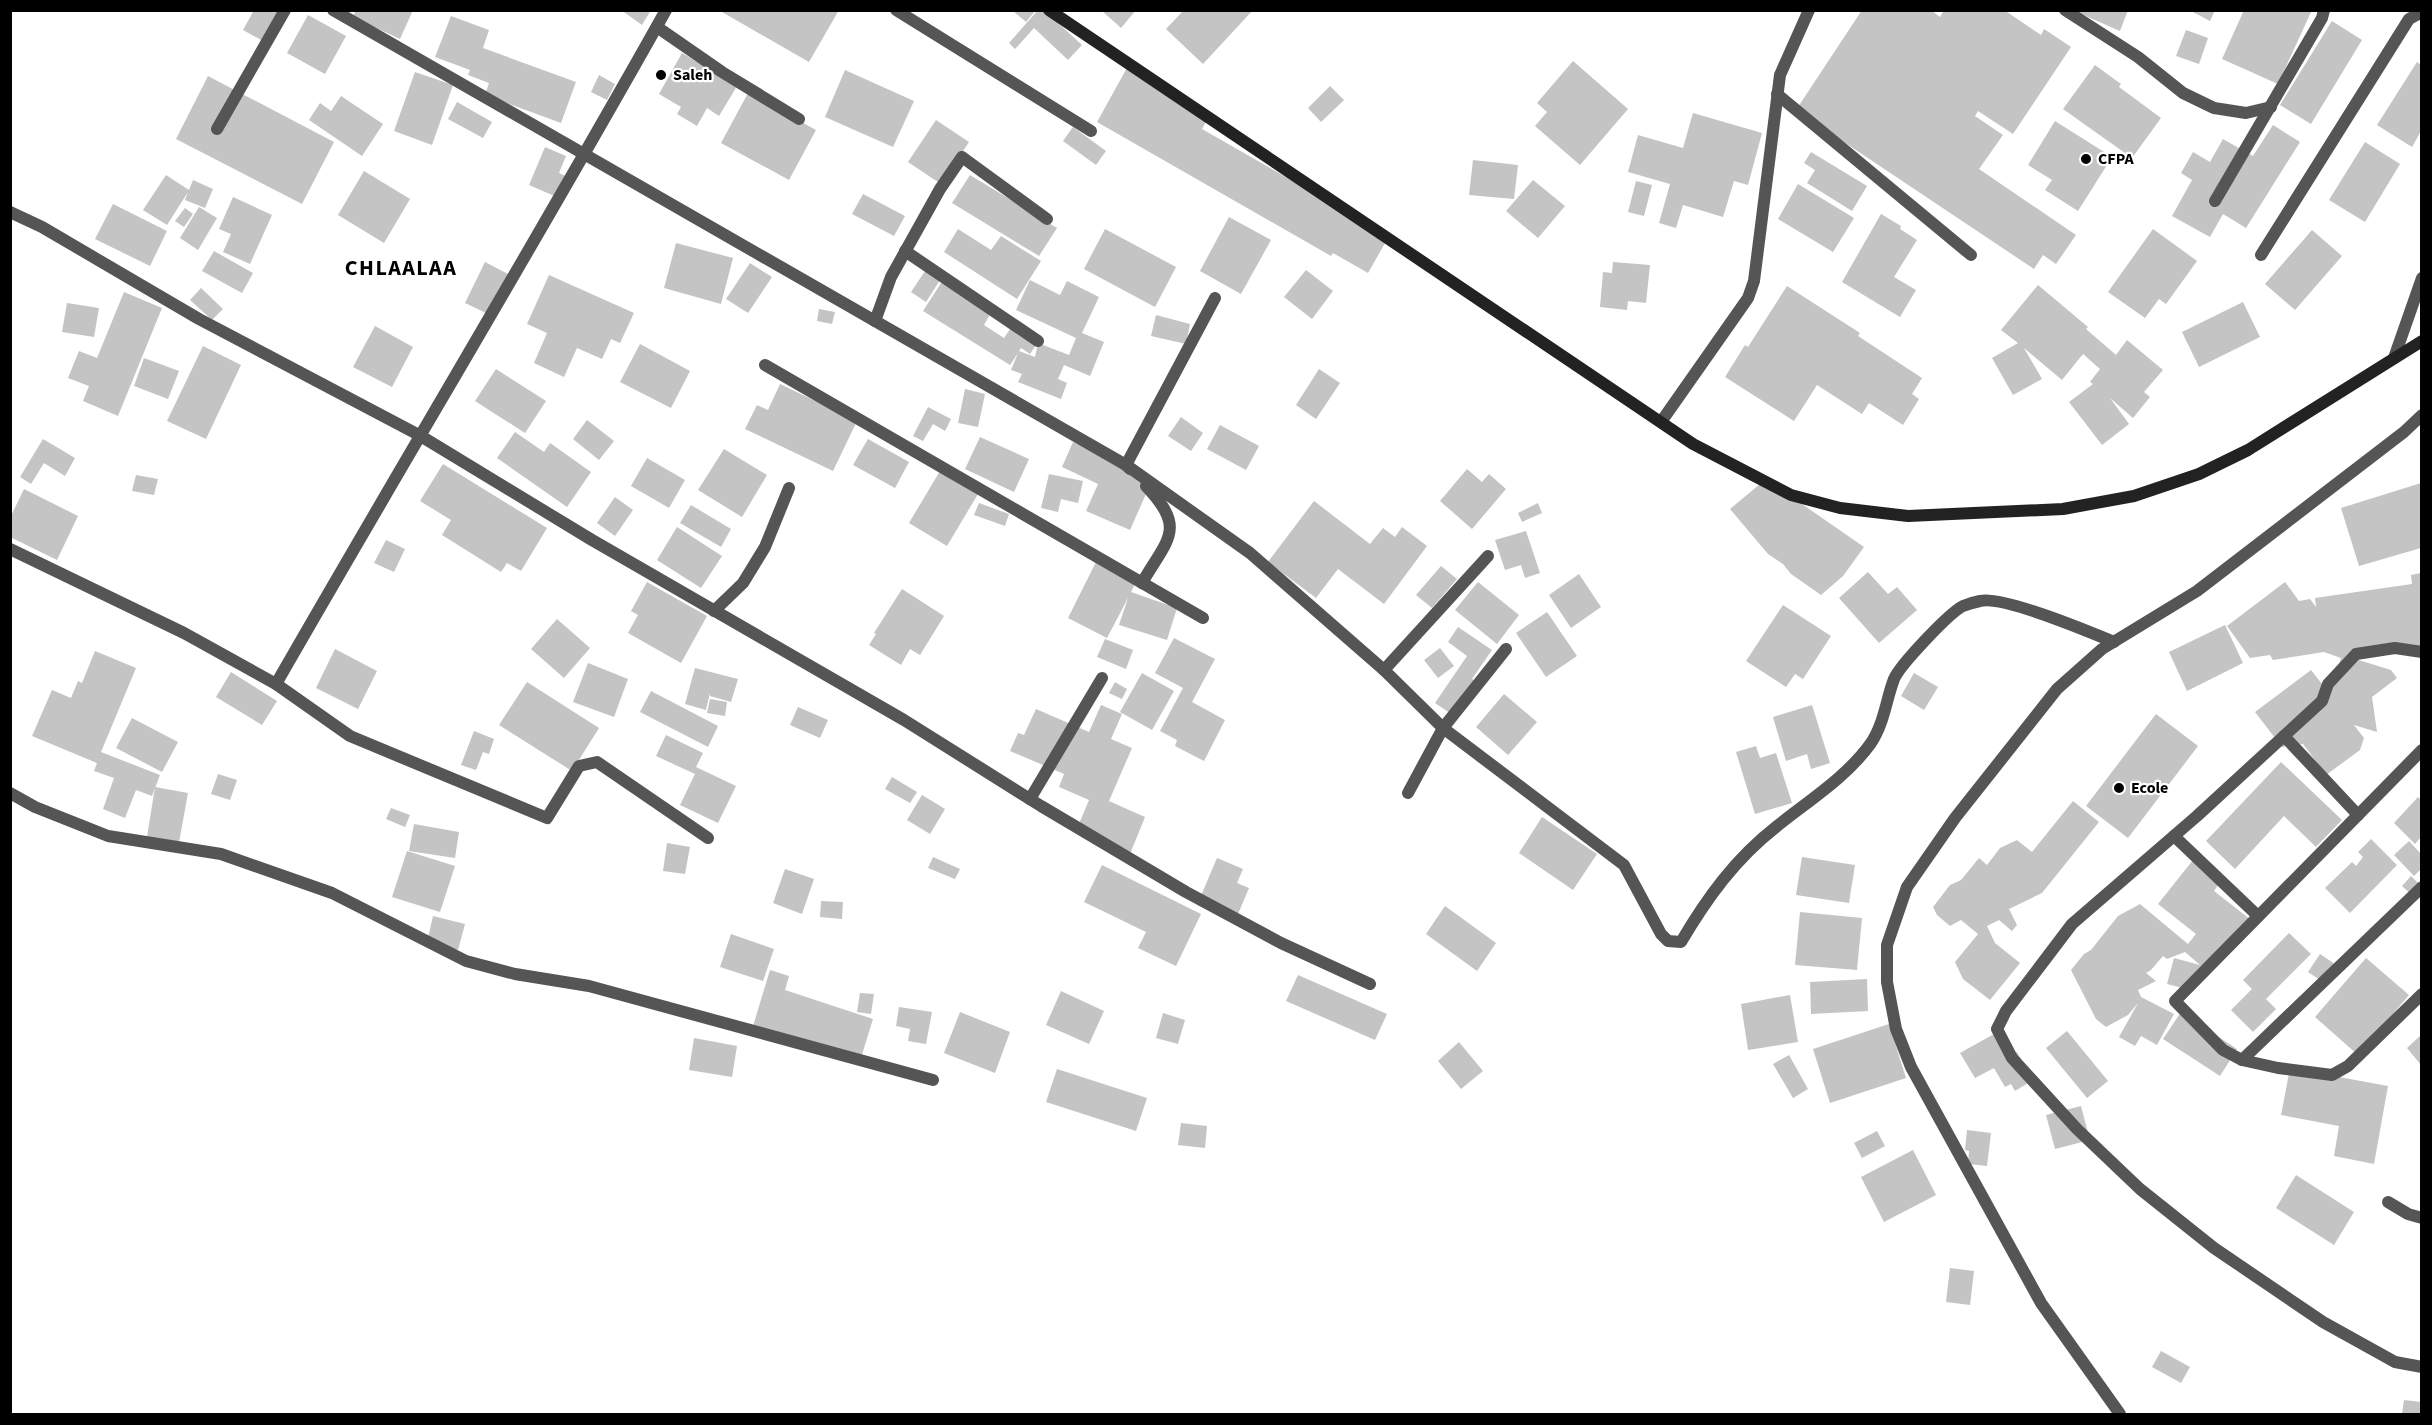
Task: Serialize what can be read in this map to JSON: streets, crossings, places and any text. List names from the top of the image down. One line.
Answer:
{"districts":["CHLAALAA"],"places":["Saleh","CFPA","Ecole"]}
